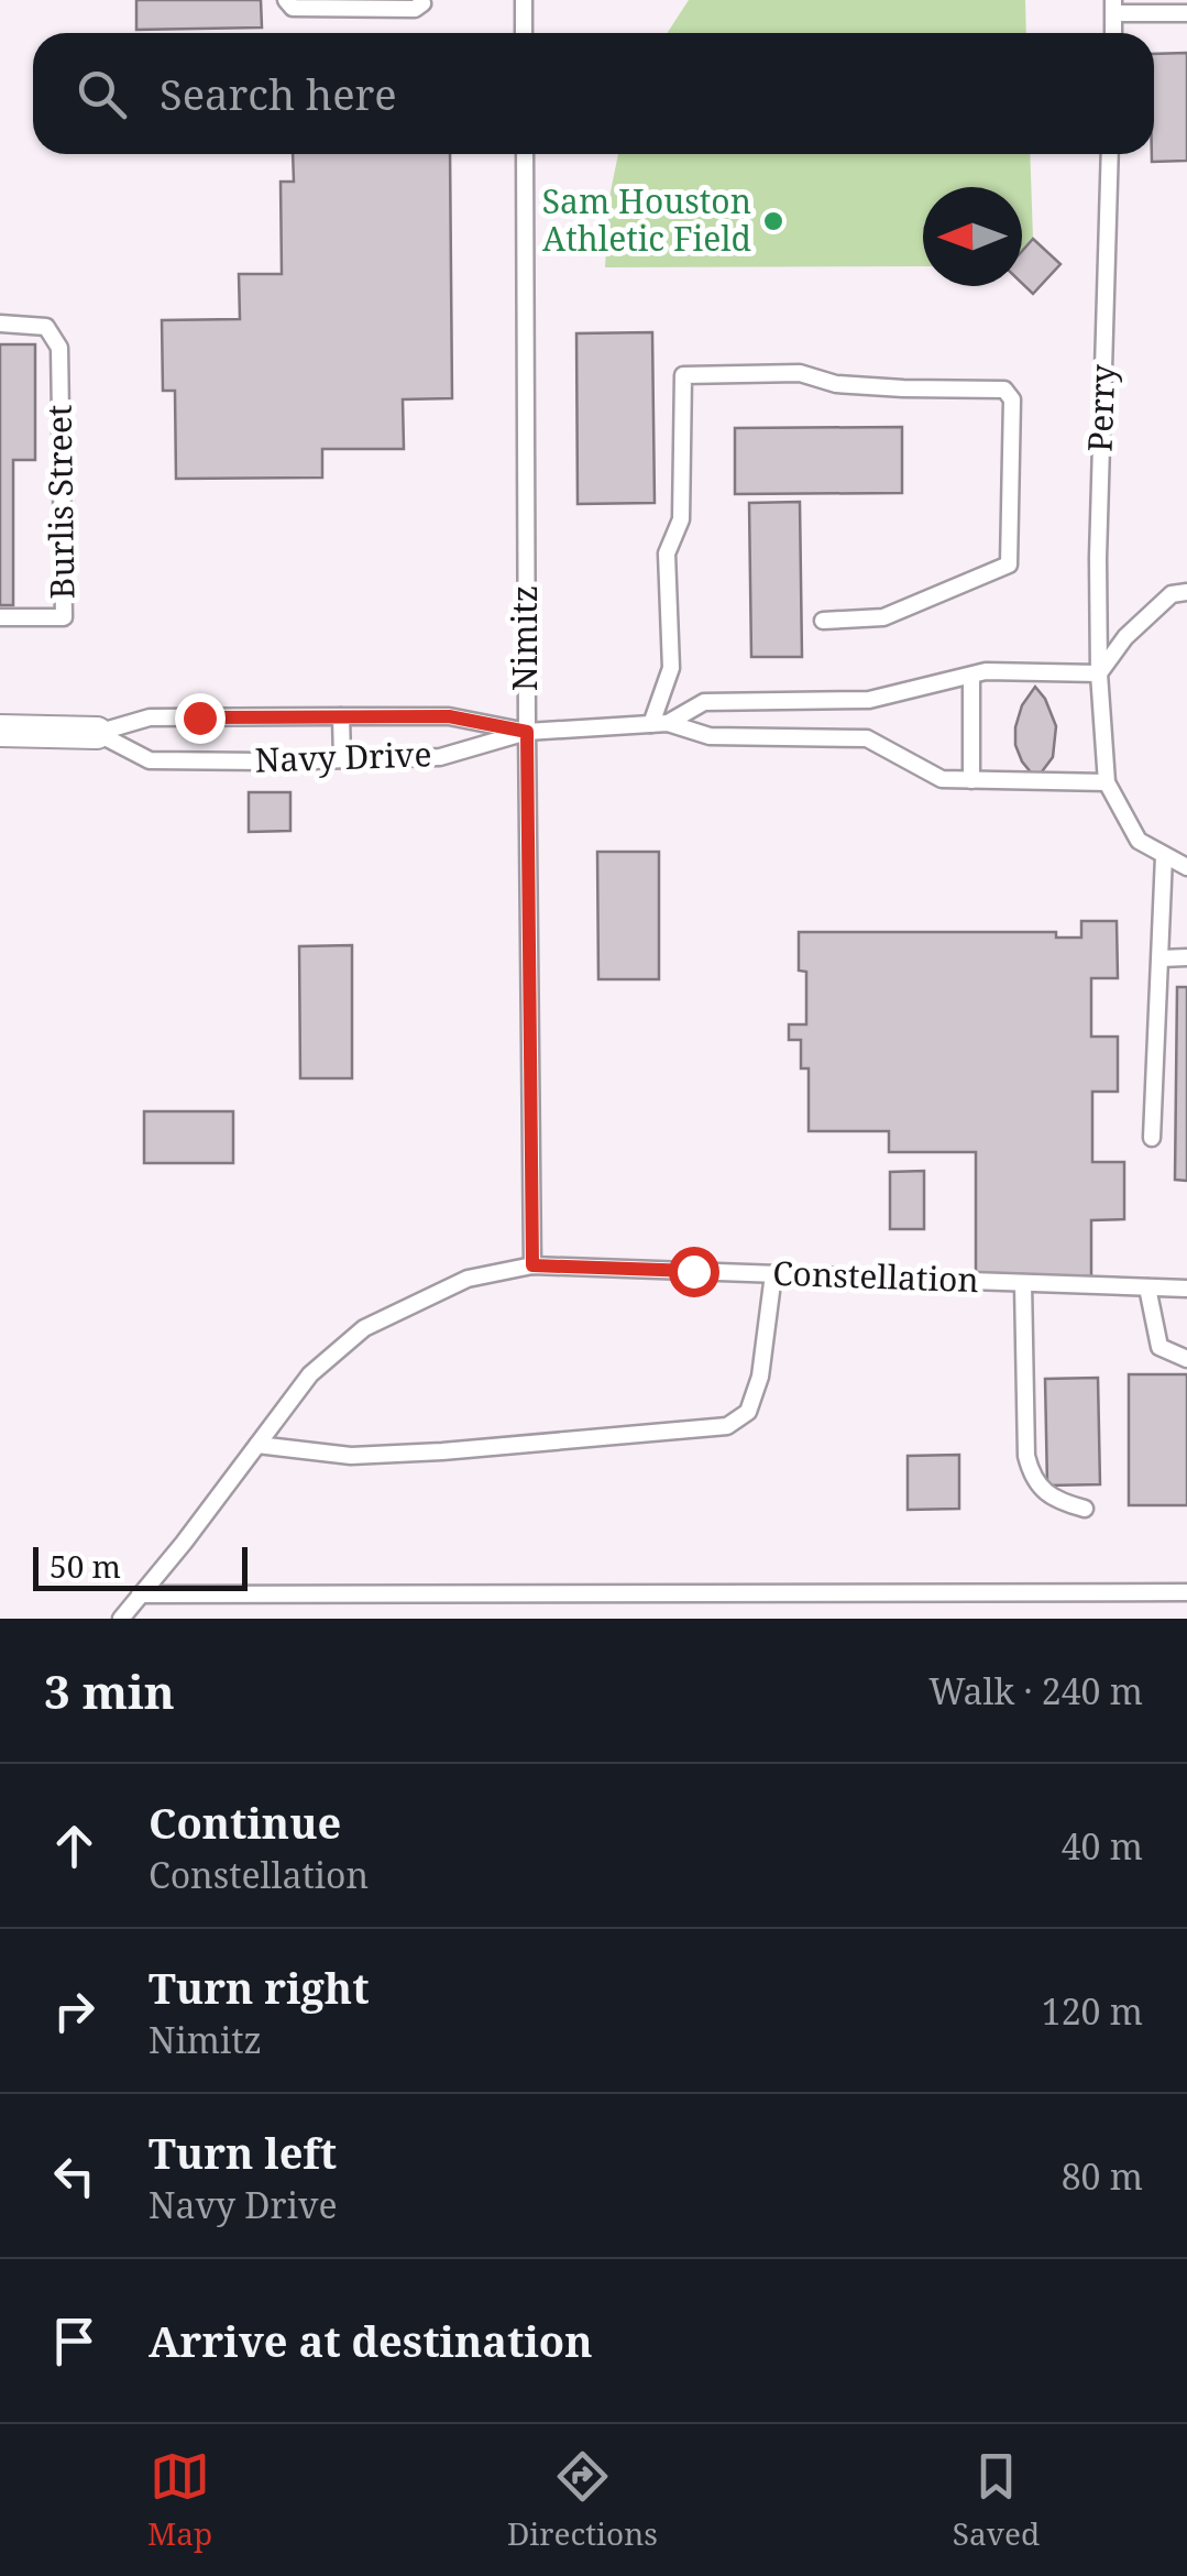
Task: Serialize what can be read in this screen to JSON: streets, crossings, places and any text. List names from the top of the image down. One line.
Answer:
{"streets":{"street":["Navy Drive"],"lane":["Perry","Burlis Street","Nimitz","Constellation"]},"crossings":[["Perry","Navy Drive"],["Nimitz","Navy Drive"],["Nimitz","Constellation"]],"places":["Sam Houston Athletic Field"],"scale_bar":"50 m","north":"left","page":{"search":"Search here","scale":"50 m","heading":["3 min","Walk · 240 m"],"list":[["Continue","Constellation","40 m"],["Turn right","Nimitz","120 m"],["Turn left","Navy Drive","80 m"],"Arrive at destination"],"nav":["Map","Directions","Saved"]}}
